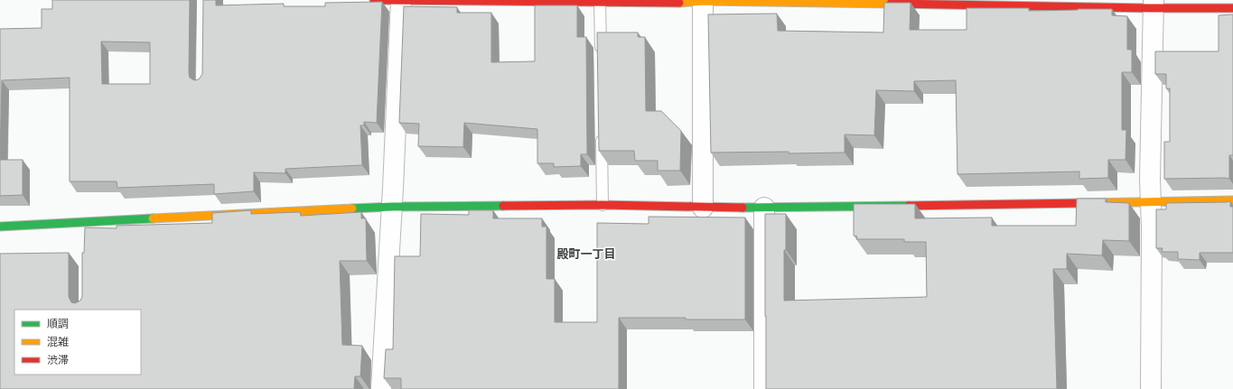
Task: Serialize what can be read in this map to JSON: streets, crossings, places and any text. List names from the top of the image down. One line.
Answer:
{"districts":["殿町一丁目"],"legend":["順調","混雑","渋滞"]}
